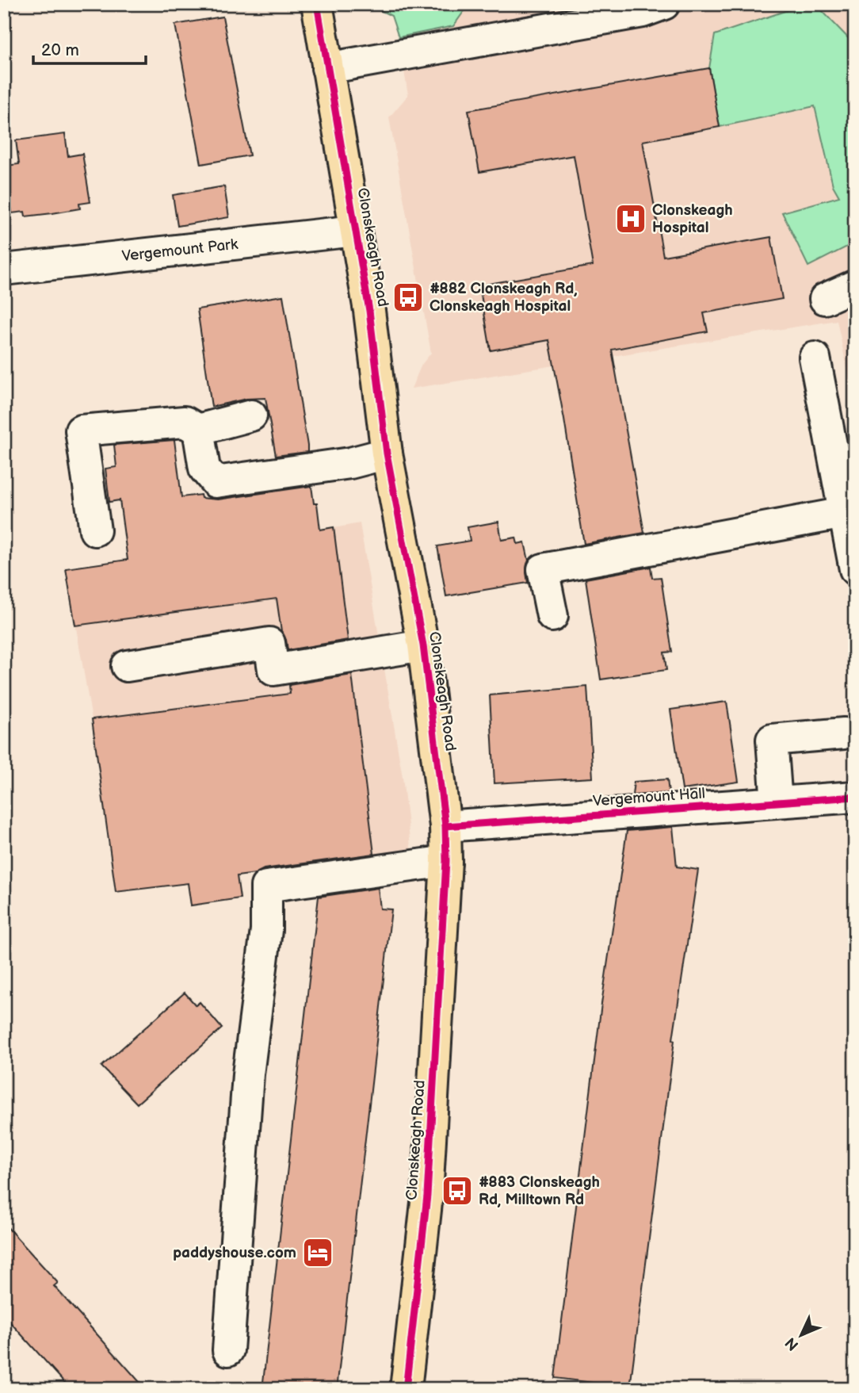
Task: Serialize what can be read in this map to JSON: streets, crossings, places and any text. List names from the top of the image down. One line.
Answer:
{"streets":{"main road":["Clonskeagh Road"],"street":["Vergemount Park","Vergemount Hall"]},"crossings":[["Clonskeagh Road","Vergemount Park"],["Clonskeagh Road","Vergemount Hall"]],"places":{"hospital":["Clonskeagh Hospital"],"bus stop":["#882 Clonskeagh Rd, Clonskeagh Hospital","#883 Clonskeagh Rd, Milltown Rd"],"hotel":["paddyshouse.com"]},"scale_bar":"20 m","north":"bottom left"}
